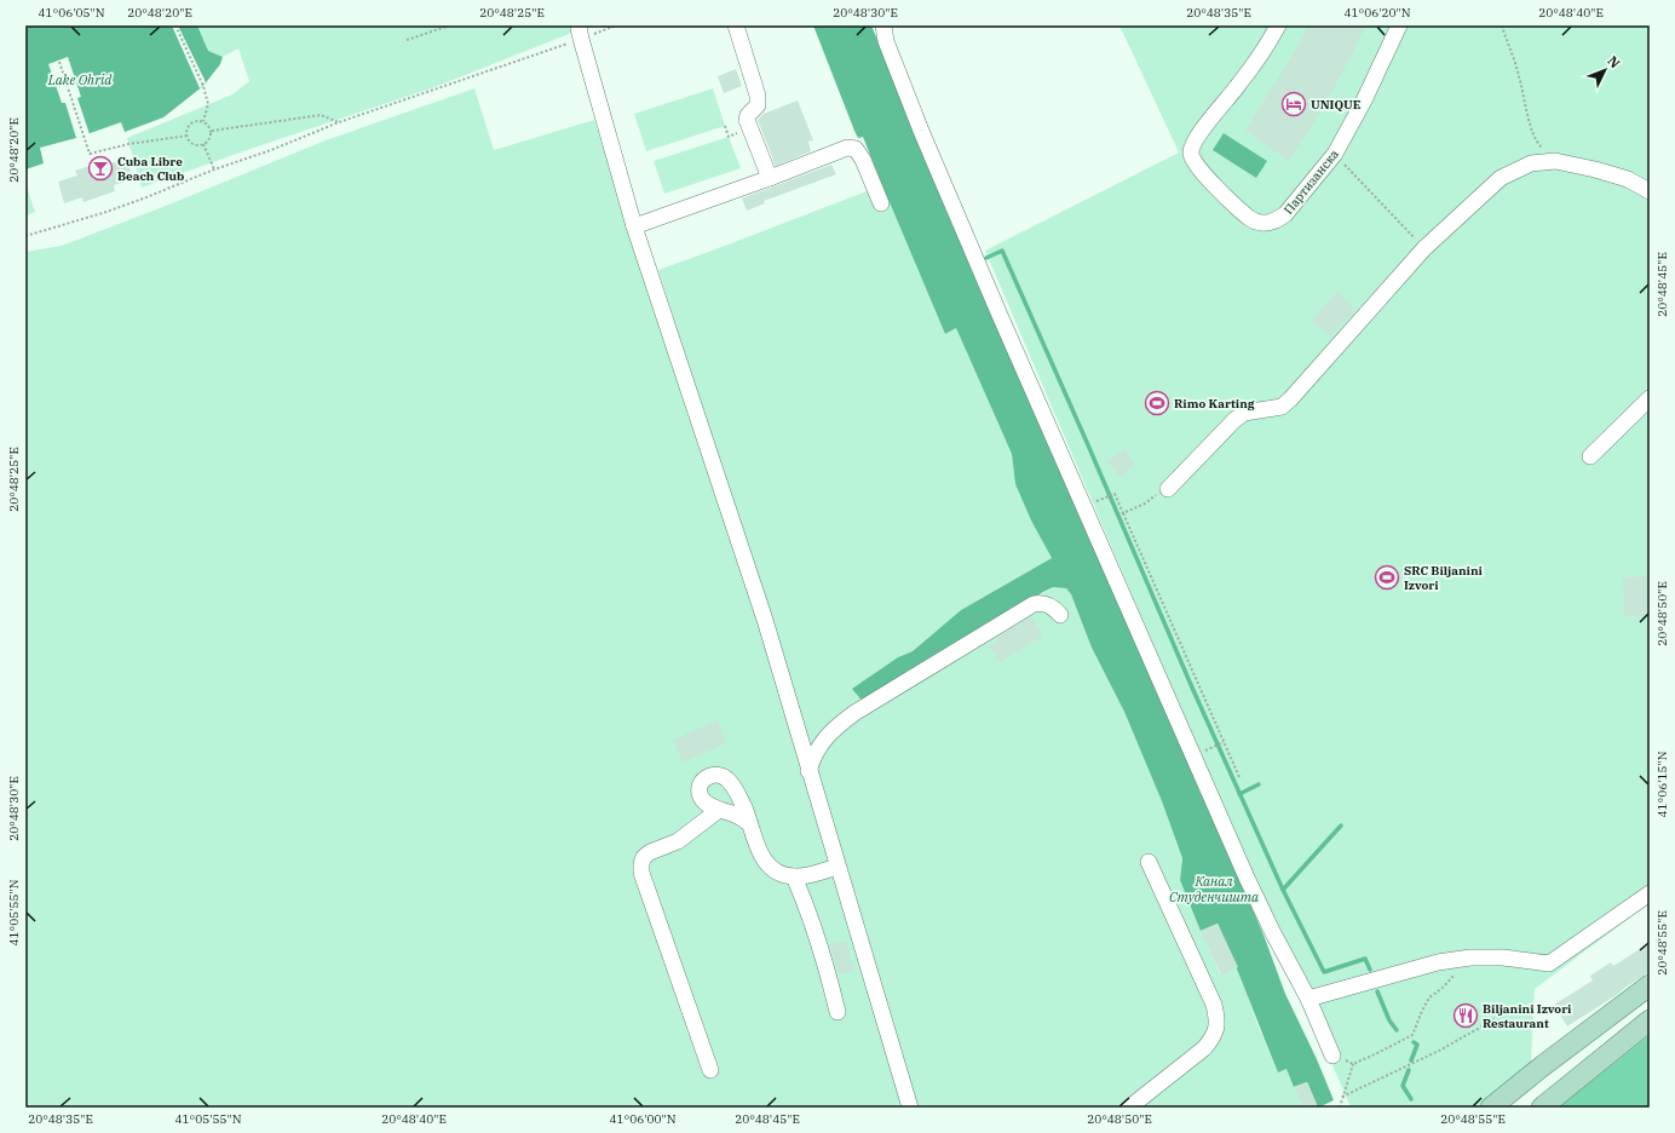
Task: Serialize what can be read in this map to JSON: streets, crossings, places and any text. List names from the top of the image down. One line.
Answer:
{"streets":{"street":["Партизанска"]},"water":["Lake Ohrid","Канал Студенчишта"],"places":{"hotel":["UNIQUE"],"bar":["Cuba Libre Beach Club"],"sports":["Rimo Karting","SRC Biljanini Izvori"],"restaurant":["Biljanini Izvori Restaurant"]},"north":"top right","coordinates":["41°06'05\"N","20°48'20\"E","20°48'25\"E","20°48'30\"E","20°48'35\"E","41°06'20\"N","20°48'40\"E","20°48'45\"E","20°48'50\"E","41°06'15\"N","41°05'55\"N","20°48'55\"E","41°06'00\"N"]}
